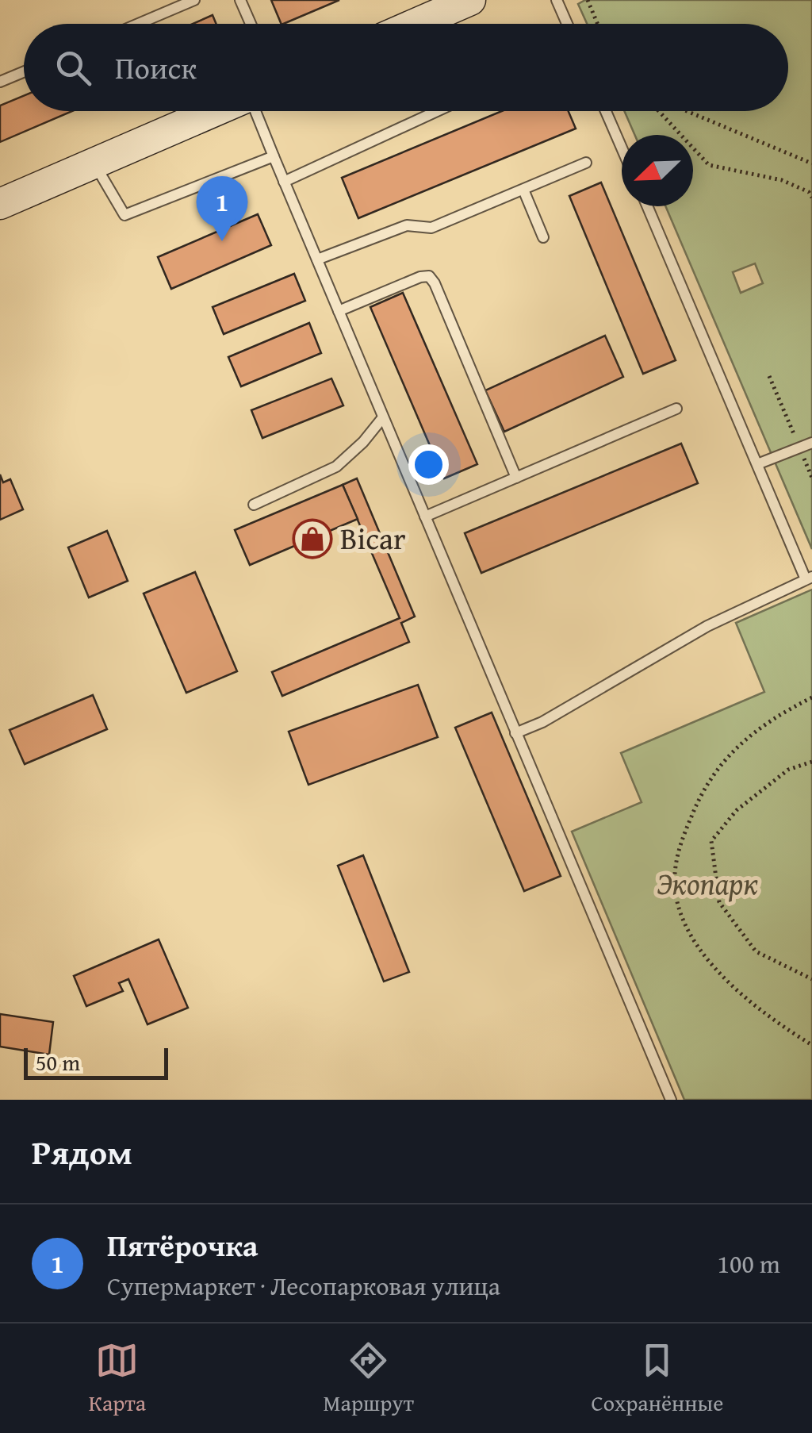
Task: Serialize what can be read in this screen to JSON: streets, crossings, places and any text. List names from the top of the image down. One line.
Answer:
{"parks":["Экопарк"],"places":{"shop":["Bicar"]},"scale_bar":"50 m","north":"bottom left","page":{"search":"Поиск","pins":"1","scale":"50 m","heading":"Рядом","list":[{"mark":"1","name":"Пятёрочка","note":"Супермаркет · Лесопарковая улица","value":"100 m"}],"nav":["Карта","Маршрут","Сохранённые"]}}
